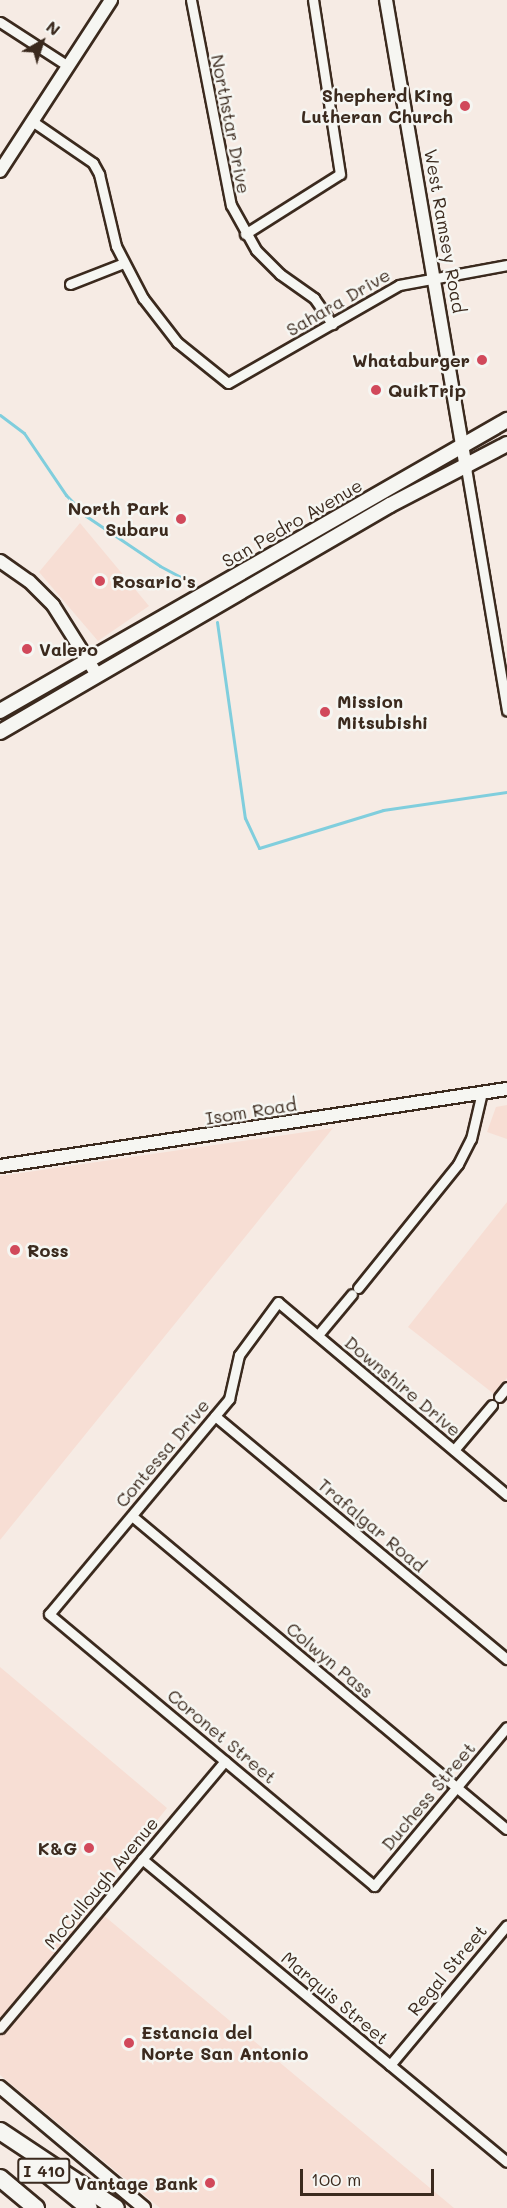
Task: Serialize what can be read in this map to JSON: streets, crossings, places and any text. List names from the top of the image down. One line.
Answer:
{"streets":{"highway":["I 410"],"main road":["San Pedro Avenue"],"street":["Northstar Drive","West Ramsey Road","Sahara Drive","Isom Road","Downshire Drive","Contessa Drive","Trafalgar Road","Colwyn Pass","Coronet Street","Duchess Street","McCullough Avenue","Regal Street","Marquis Street"]},"crossings":[["Northstar Drive","Sahara Drive"],["West Ramsey Road","Sahara Drive"],["West Ramsey Road","San Pedro Avenue"],["Downshire Drive","Contessa Drive"],["Contessa Drive","Trafalgar Road"],["Contessa Drive","Colwyn Pass"],["Contessa Drive","Coronet Street"],["Colwyn Pass","Duchess Street"],["Coronet Street","Duchess Street"],["Coronet Street","McCullough Avenue"],["McCullough Avenue","Marquis Street"],["Regal Street","Marquis Street"]],"places":["Shepherd King Lutheran Church","Whataburger","QuikTrip","North Park Subaru","Rosario's","Valero","Mission Mitsubishi","Ross","K&G","Estancia del Norte San Antonio","Vantage Bank"],"scale_bar":"100 m","north":"top right"}
